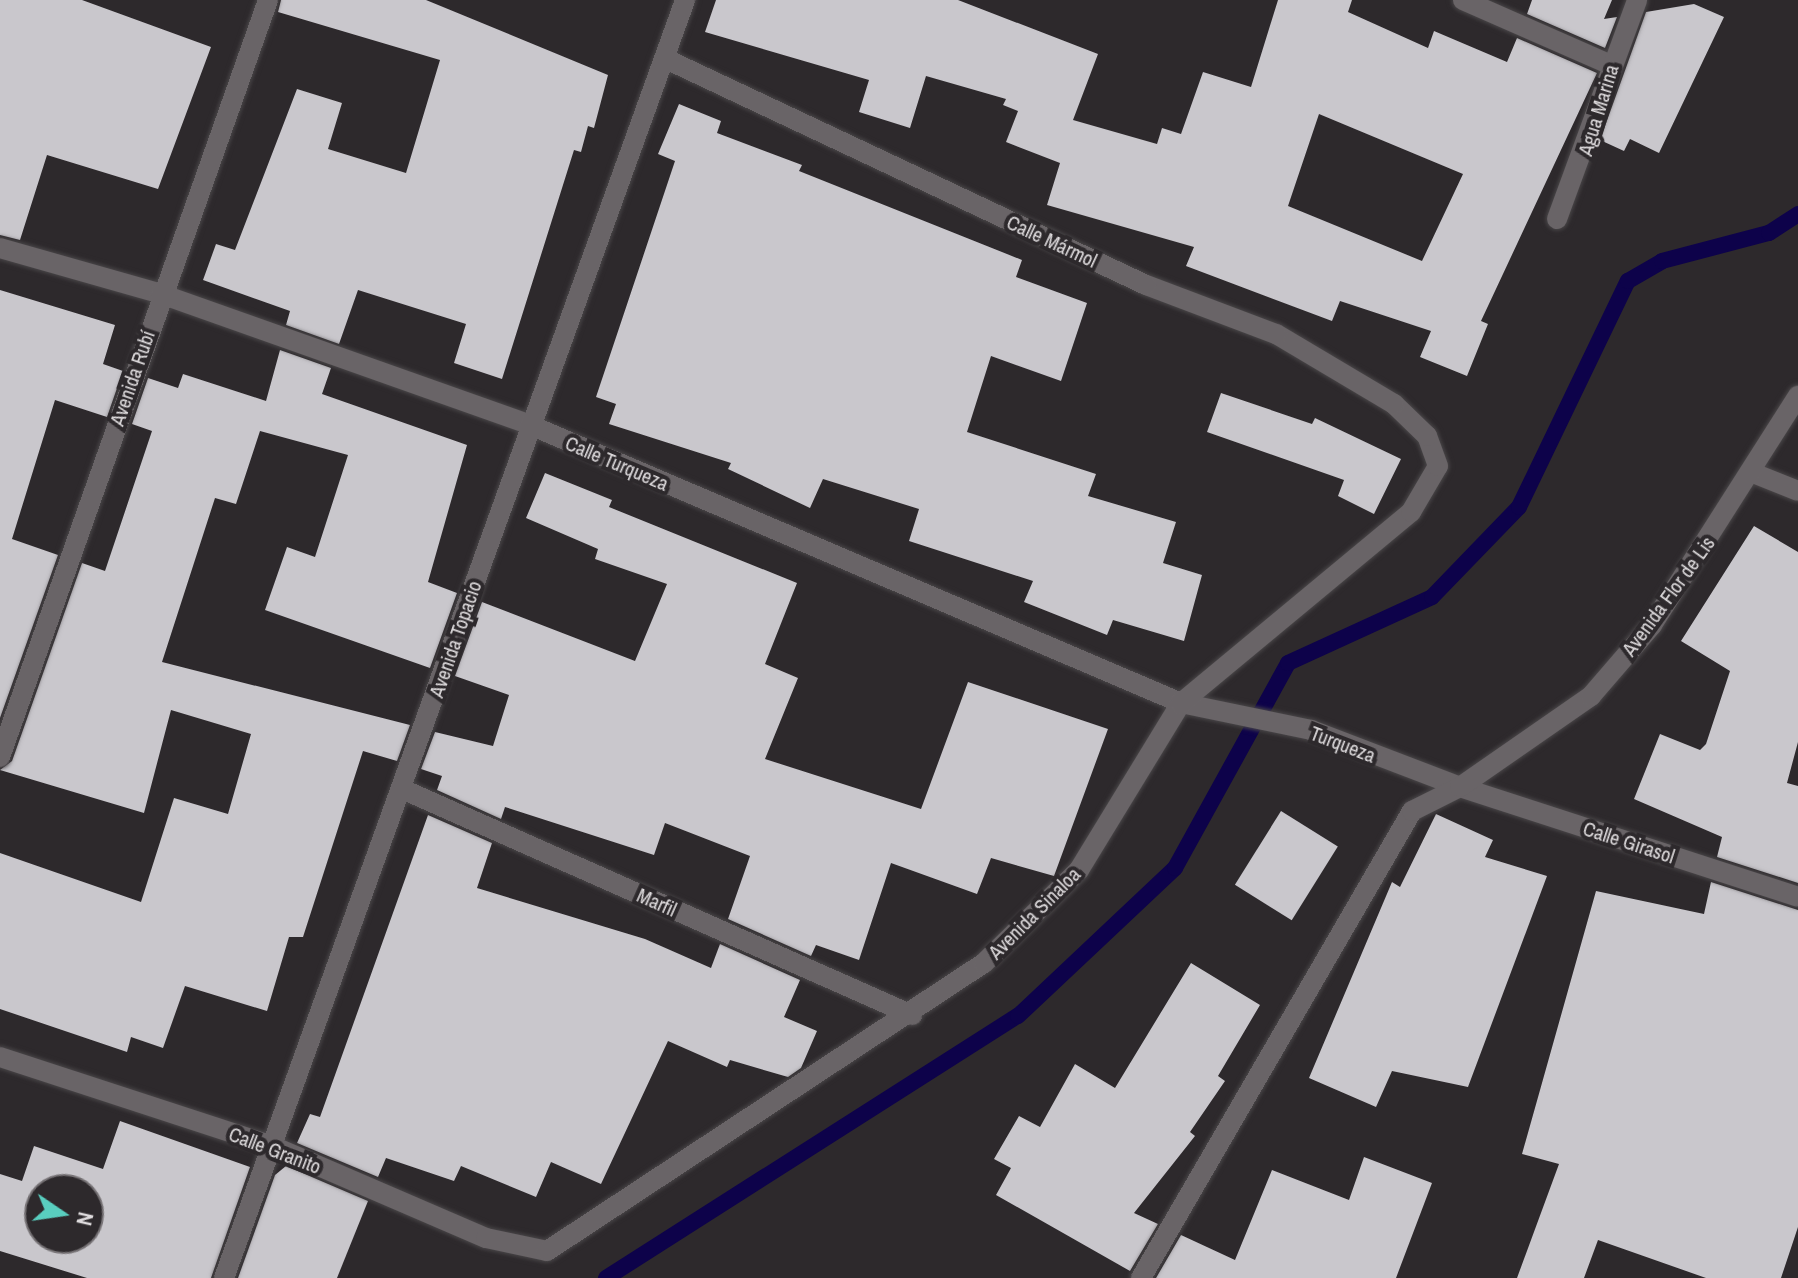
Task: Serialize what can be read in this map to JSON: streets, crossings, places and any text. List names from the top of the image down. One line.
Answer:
{"streets":{"street":["Agua Marina","Calle Mármol","Avenida Rubí","Calle Turqueza","Avenida Flor de Lis","Avenida Topacio","Turqueza","Calle Girasol","Marfil","Avenida Sinaloa","Calle Granito"]},"crossings":[["Calle Mármol","Avenida Topacio"],["Calle Mármol","Avenida Sinaloa"],["Avenida Rubí","Calle Turqueza"],["Calle Turqueza","Avenida Topacio"],["Calle Turqueza","Turqueza"],["Calle Turqueza","Avenida Sinaloa"],["Avenida Flor de Lis","Turqueza"],["Avenida Flor de Lis","Calle Girasol"],["Avenida Topacio","Marfil"],["Avenida Topacio","Calle Granito"],["Turqueza","Calle Girasol"],["Marfil","Avenida Sinaloa"],["Avenida Sinaloa","Calle Granito"]],"north":"right"}
